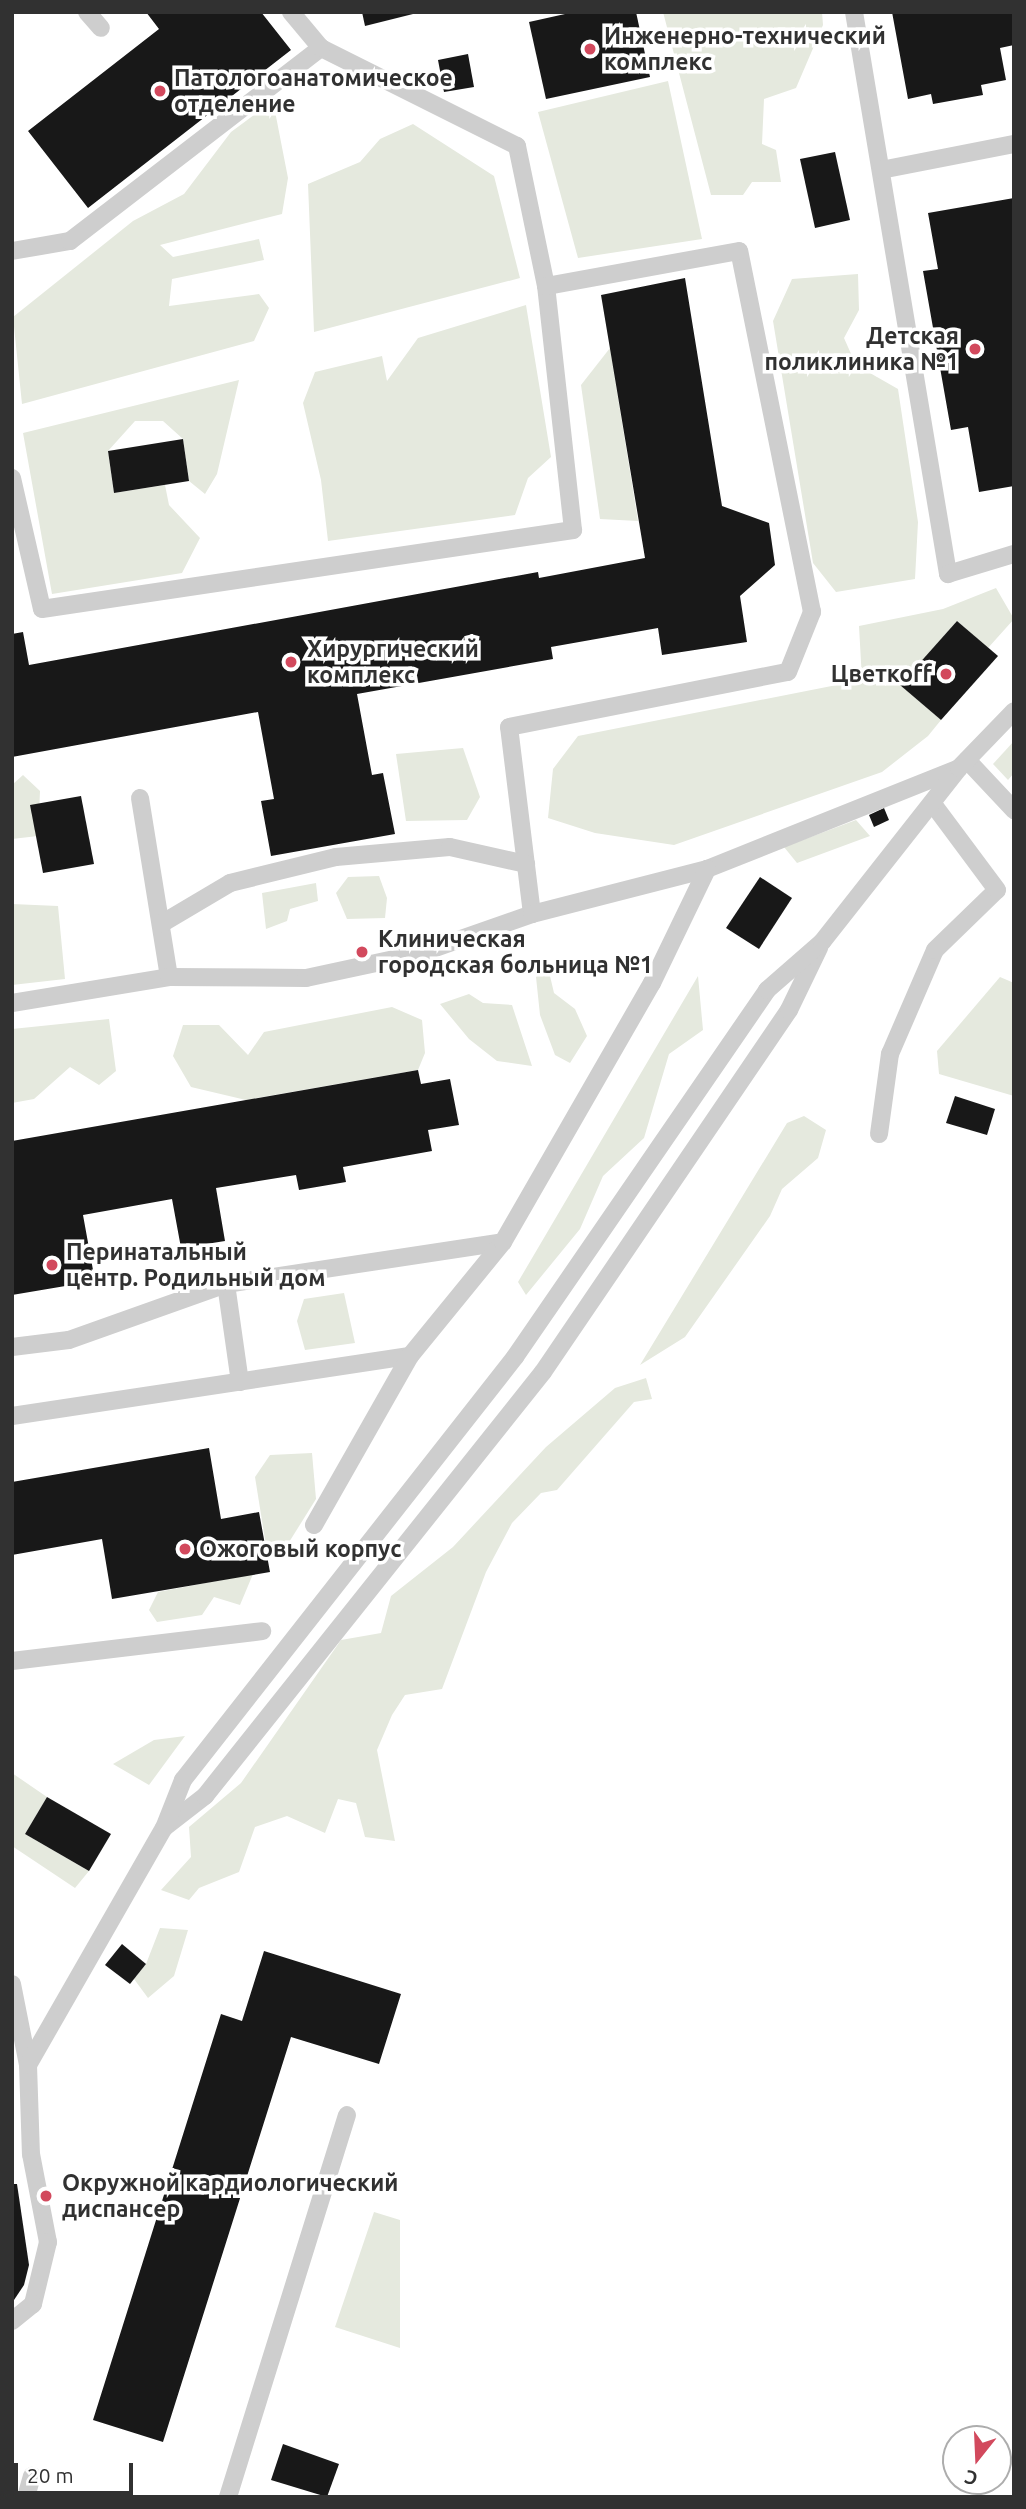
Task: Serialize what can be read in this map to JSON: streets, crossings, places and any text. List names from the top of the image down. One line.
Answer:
{"places":["Инженерно-технический комплекс","Патологоанатомическое отделение","Детская поликлиника №1","Хирургический комплекс","Цветкоff","Клиническая городская больница №1","Перинатальный центр. Родильный дом","Ожоговый корпус","Окружной кардиологический диспансер"],"scale_bar":"20 m","north":"bottom"}
